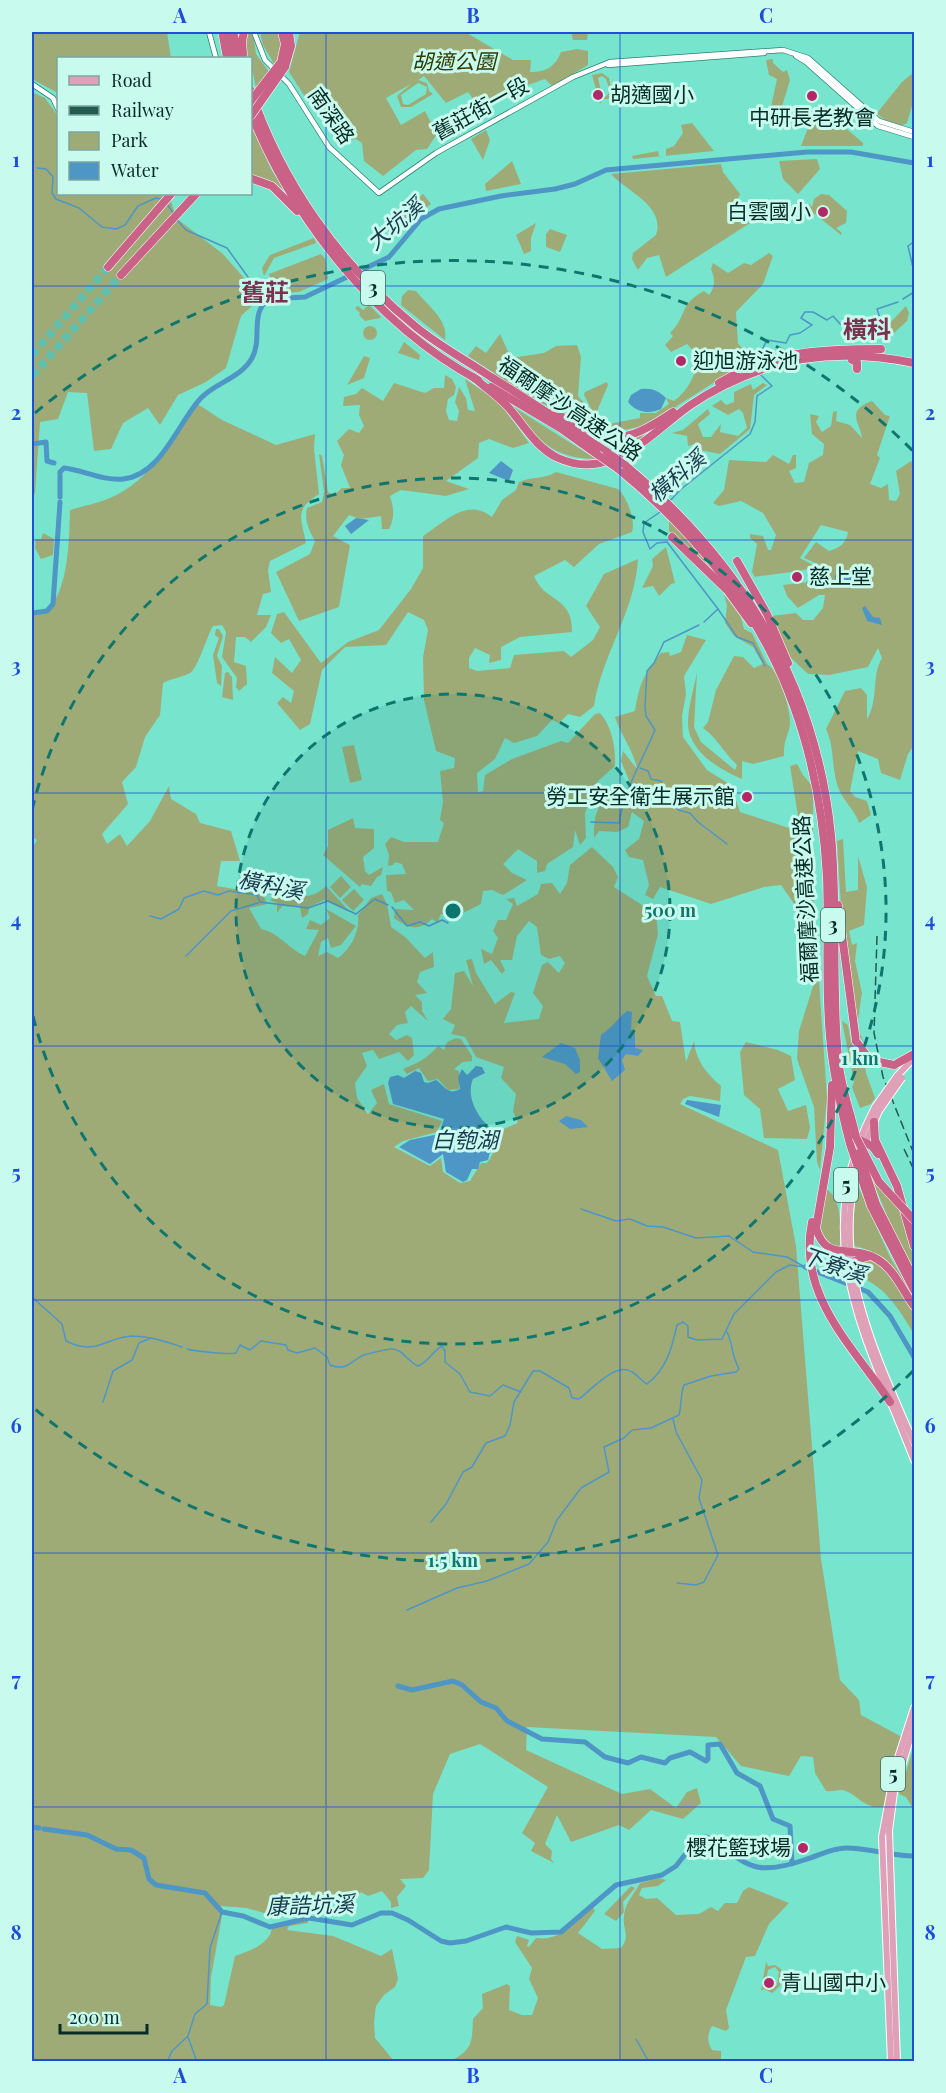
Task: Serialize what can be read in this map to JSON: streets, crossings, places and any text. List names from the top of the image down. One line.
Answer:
{"streets":{"highway":["3","福爾摩沙高速公路"],"main road":["舊莊街一段","南深路","5"]},"crossings":[["舊莊街一段","南深路"],["福爾摩沙高速公路","5"]],"districts":["舊莊","橫科"],"water":["大坑溪","橫科溪","白匏湖","下寮溪","康誥坑溪"],"parks":["胡適公園"],"places":["胡適國小","中研長老教會","白雲國小","迎旭游泳池","慈上堂","勞工安全衛生展示館","櫻花籃球場","青山國中小"],"legend":["Road","Railway","Park","Water"],"scale_bar":"200 m","grid":{"columns":["A","B","C"],"rows":["1","2","3","4","5","6","7","8"]},"rings":["500 m","1 km","1.5 km"]}
